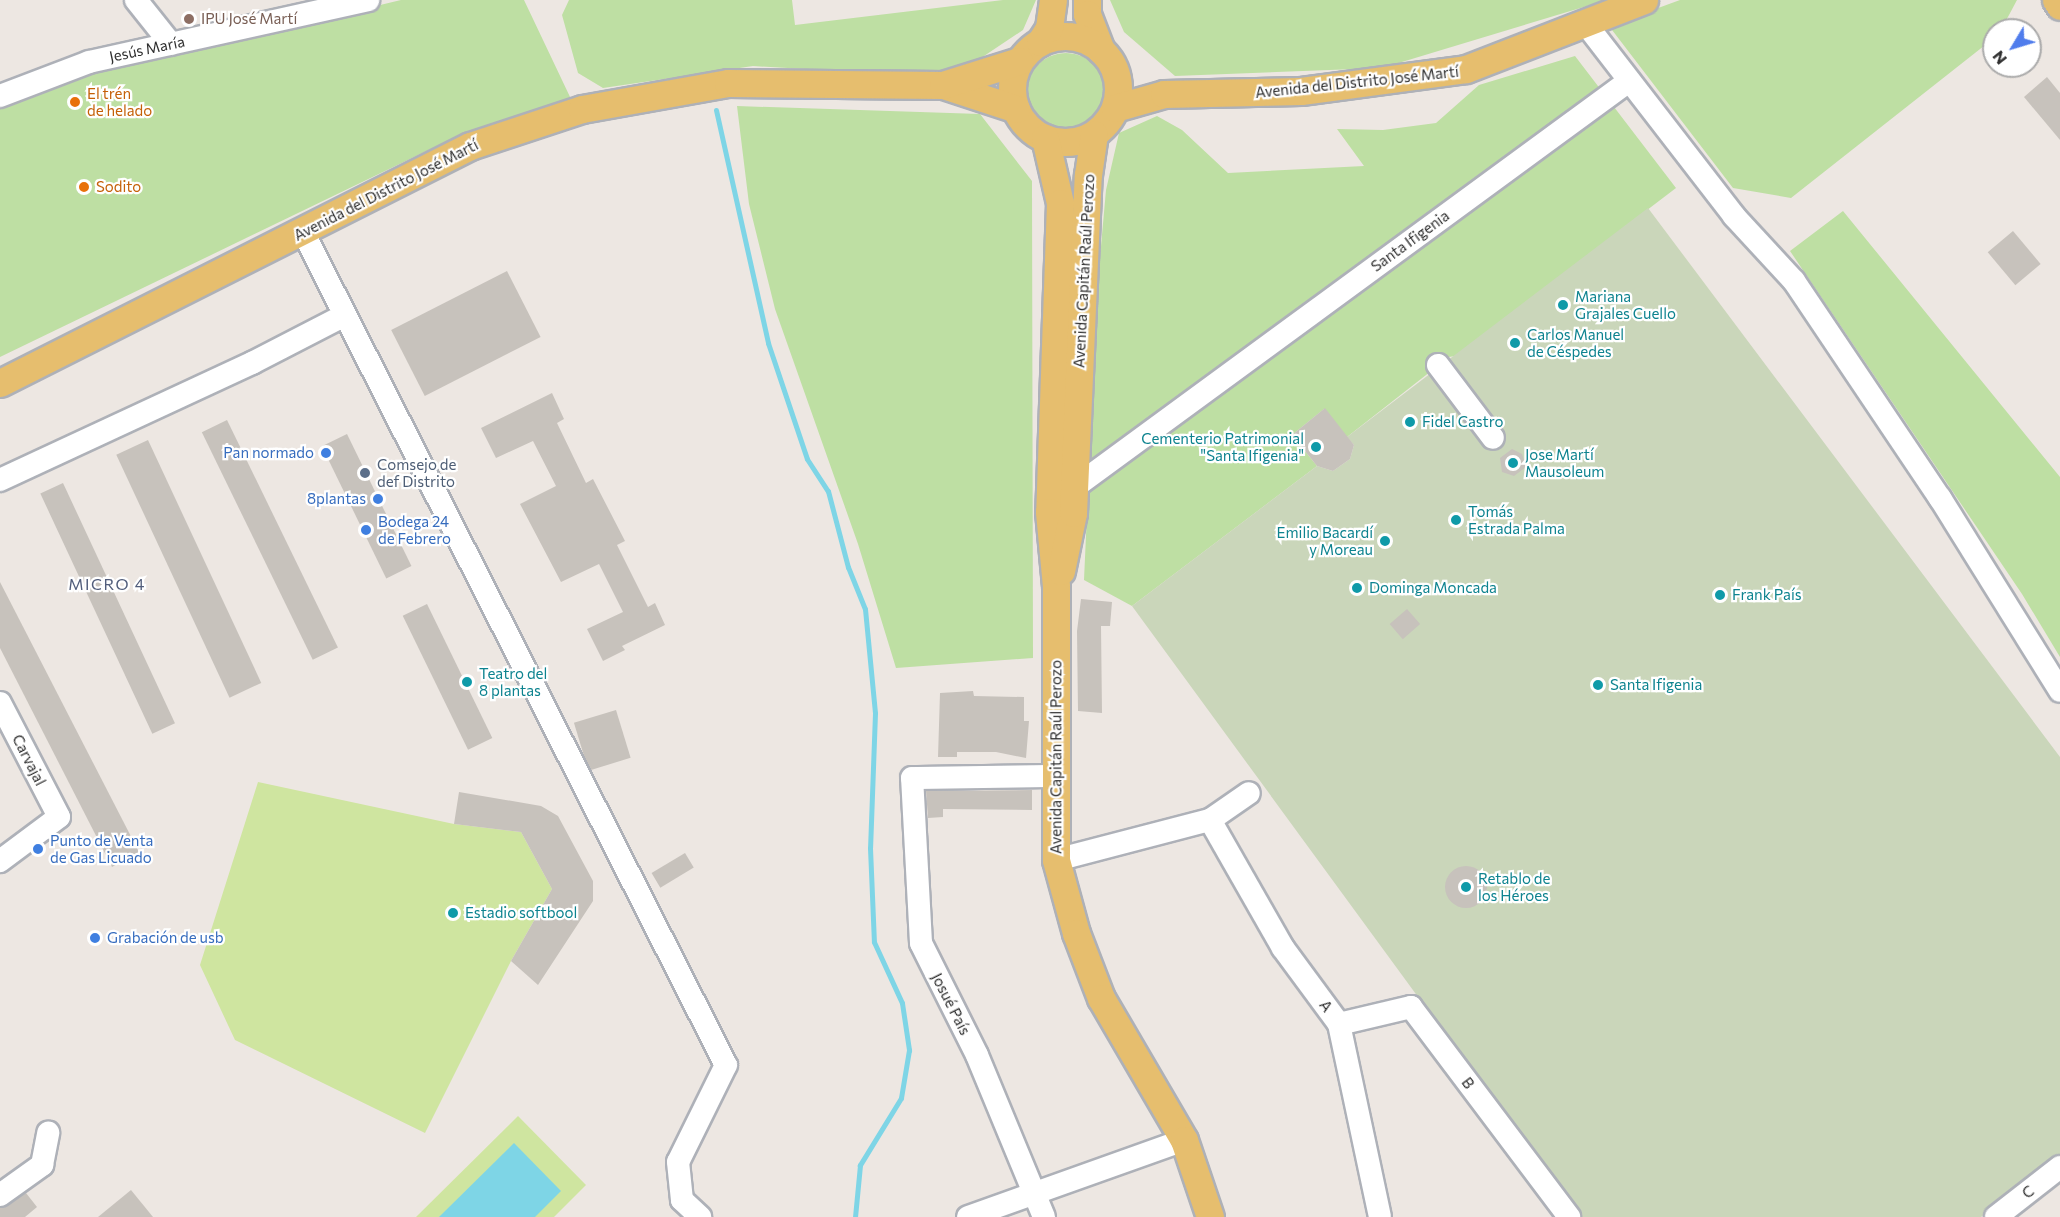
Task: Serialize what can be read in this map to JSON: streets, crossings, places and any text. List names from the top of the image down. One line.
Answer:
{"streets":{"main road":["Avenida del Distrito José Martí","Avenida Capitán Raúl Perozo"],"street":["Jesús María","Santa Ifigenia","Carvajal","Josué País","A","B","C"]},"crossings":[["Avenida del Distrito José Martí","Avenida Capitán Raúl Perozo"],["Santa Ifigenia","Avenida Capitán Raúl Perozo"],["Avenida Capitán Raúl Perozo","Josué País"],["A","B"]],"districts":["MICRO 4"],"places":["IPU José Martí","El trén de helado","Sodito","Mariana Grajales Cuello","Carlos Manuel de Céspedes","Fidel Castro","Cementerio Patrimonial \"Santa Ifigenia\"","Pan normado","Jose Martí Mausoleum","Comsejo de def Distrito","8plantas","Tomás Estrada Palma","Bodega 24 de Febrero","Emilio Bacardí y Moreau","Dominga Moncada","Frank País","Teatro del 8 plantas","Santa Ifigenia","Punto de Venta de Gas Licuado","Retablo de los Héroes","Estadio softbool","Grabación de usb"],"north":"bottom left"}
